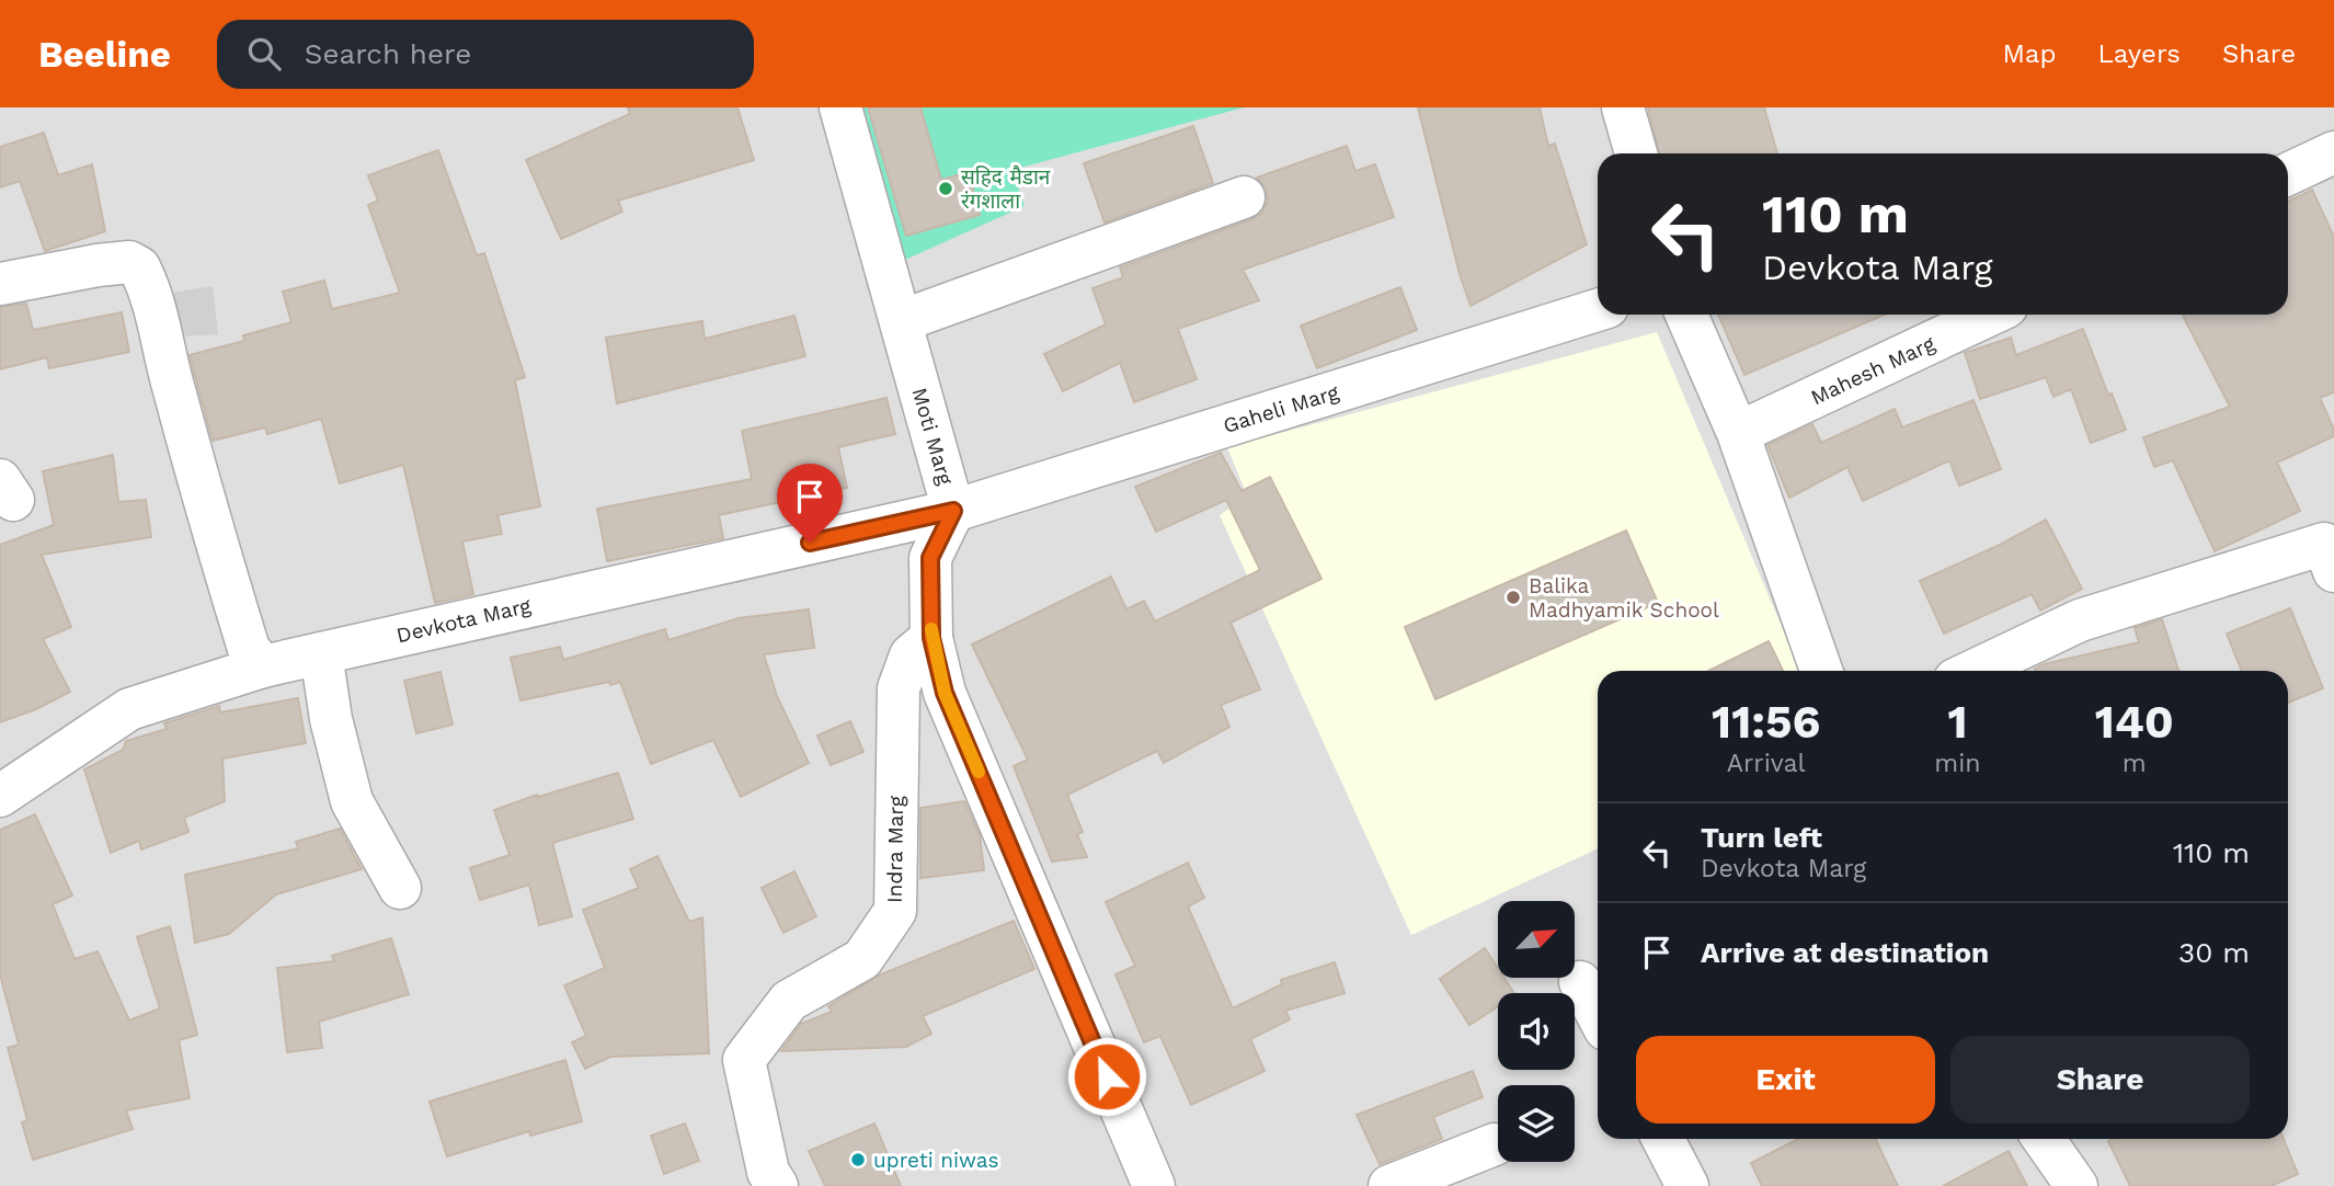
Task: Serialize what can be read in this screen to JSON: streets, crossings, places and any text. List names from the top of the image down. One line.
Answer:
{"streets":{"street":["Mahesh Marg","Gaheli Marg","Moti Marg","Devkota Marg","Indra Marg"]},"crossings":[["Gaheli Marg","Moti Marg"],["Gaheli Marg","Devkota Marg"],["Moti Marg","Devkota Marg"],["Moti Marg","Indra Marg"]],"places":["सहिद मैडान रंगशाला","Balika Madhyamik School","upreti niwas"],"north":"top right","page":{"header":"Beeline","search":"Search here","nav":["Map","Layers","Share"],"turn":["110 m","Devkota Marg"],"eta":["11:56","Arrival","1","min","140","m"],"list":[{"name":"Turn left","note":"Devkota Marg","value":"110 m"},{"name":"Arrive at destination","value":"30 m"}],"buttons":["Exit","Share"]}}
